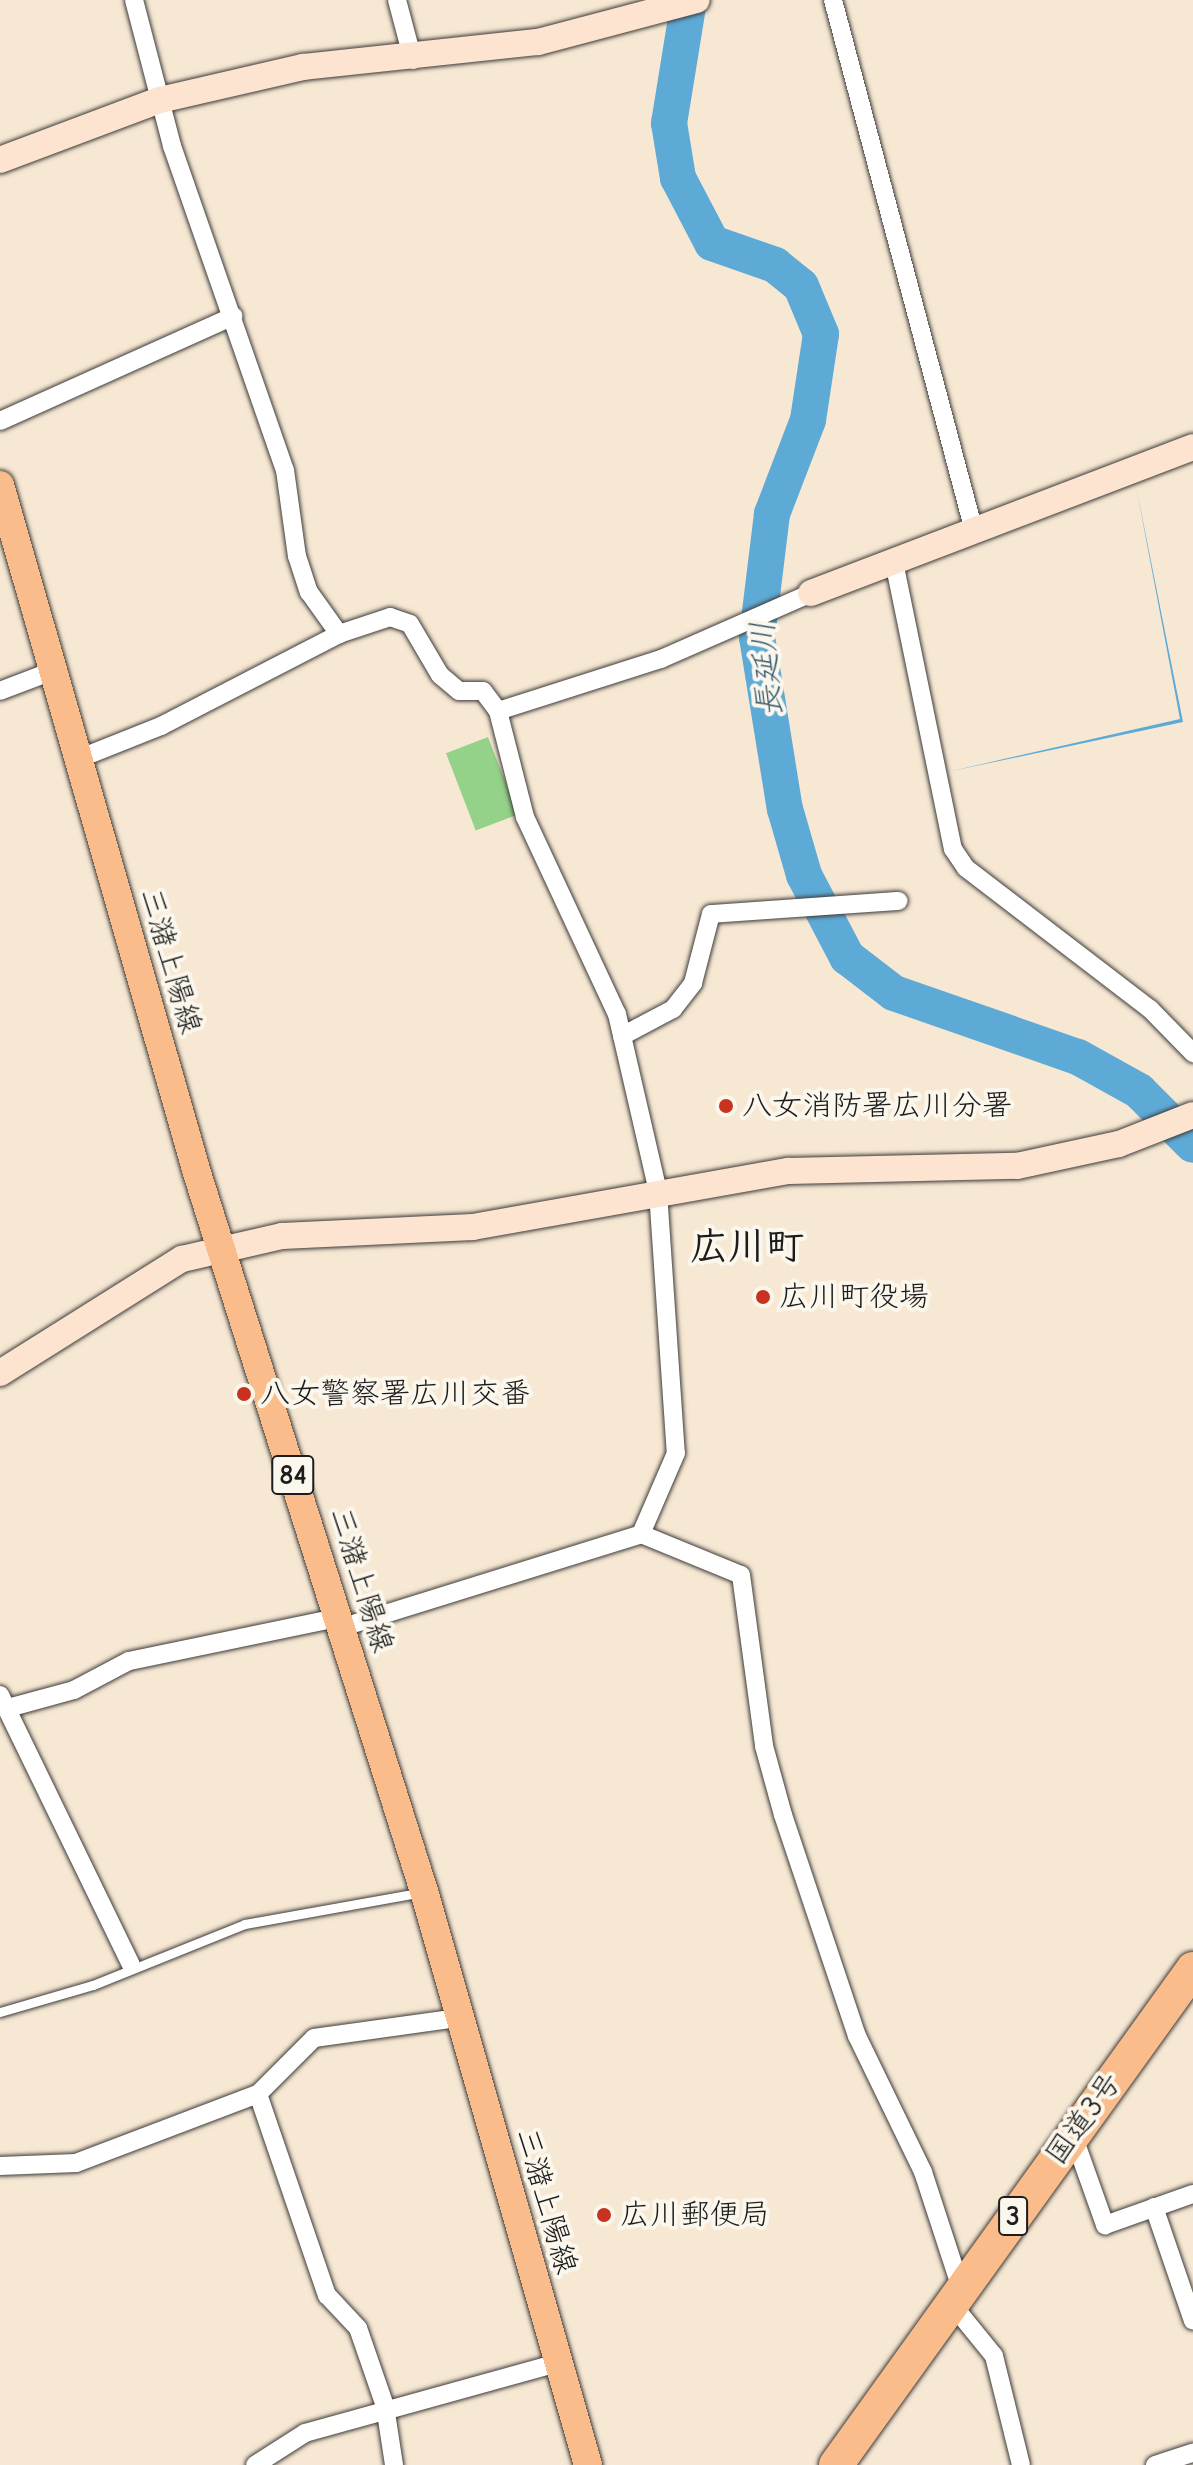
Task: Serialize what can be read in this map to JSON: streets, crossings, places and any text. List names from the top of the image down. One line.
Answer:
{"streets":{"highway":["国道3号","3"],"main road":["三潴上陽線","84"]},"districts":["広川町"],"water":["長延川"],"places":["八女消防署広川分署","広川町役場","八女警察署広川交番","広川郵便局"]}
